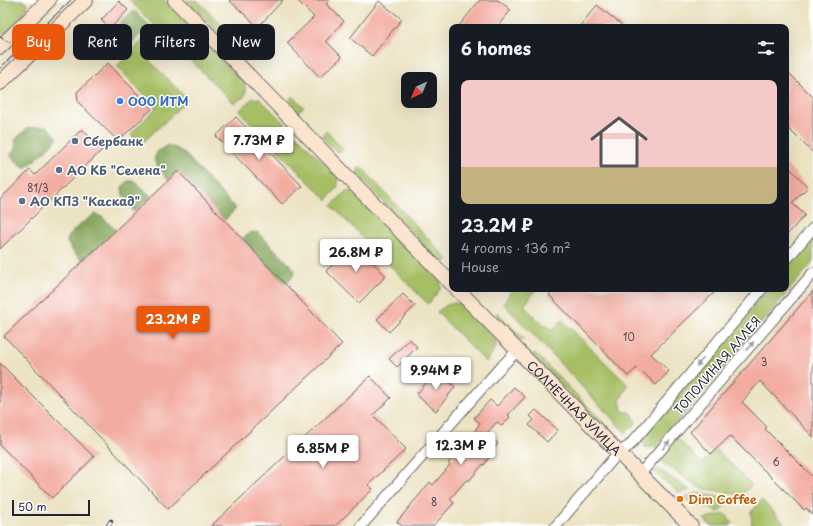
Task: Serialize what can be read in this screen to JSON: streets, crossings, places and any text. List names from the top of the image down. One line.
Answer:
{"streets":{"main road":["СОЛНЕЧНАЯ УЛИЦА"],"street":["ТОПОЛИНАЯ АЛЛЕЯ"]},"crossings":[["ТОПОЛИНАЯ АЛЛЕЯ","СОЛНЕЧНАЯ УЛИЦА"]],"places":["ООО ИТМ","Сбербанк","АО КБ \"Селена\"","АО КПЗ \"Каскад\"","Dim Coffee"],"house_numbers":["81/3","10","3","6","8"],"scale_bar":"50 m","north":"bottom left","page":{"chip":["Buy","Rent","Filters","New"],"heading":"6 homes","list":[{"name":"23.2M ₽","note":"4 rooms · 136 m² · House"}],"price":["7.73M ₽","26.8M ₽","23.2M ₽","9.94M ₽","12.3M ₽","6.85M ₽"],"scale":"50 m"}}
